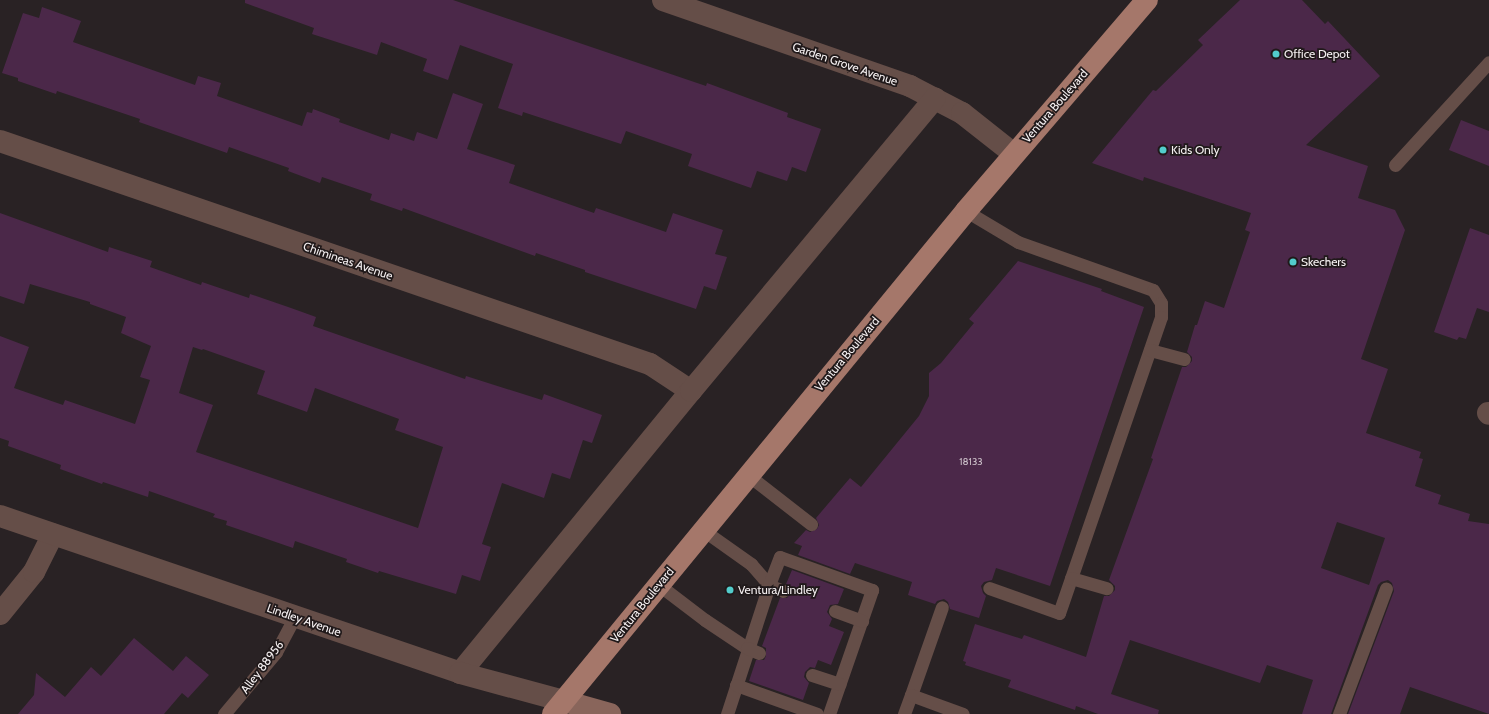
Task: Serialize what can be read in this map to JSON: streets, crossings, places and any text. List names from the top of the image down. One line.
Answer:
{"streets":{"main road":["Ventura Boulevard","Lindley Avenue"],"street":["Garden Grove Avenue","Chimineas Avenue"],"lane":["Alley 88956"]},"crossings":[["Garden Grove Avenue","Ventura Boulevard"],["Ventura Boulevard","Lindley Avenue"],["Lindley Avenue","Alley 88956"]],"places":["Office Depot","Kids Only","Skechers","Ventura/Lindley"],"house_numbers":["18133"]}
